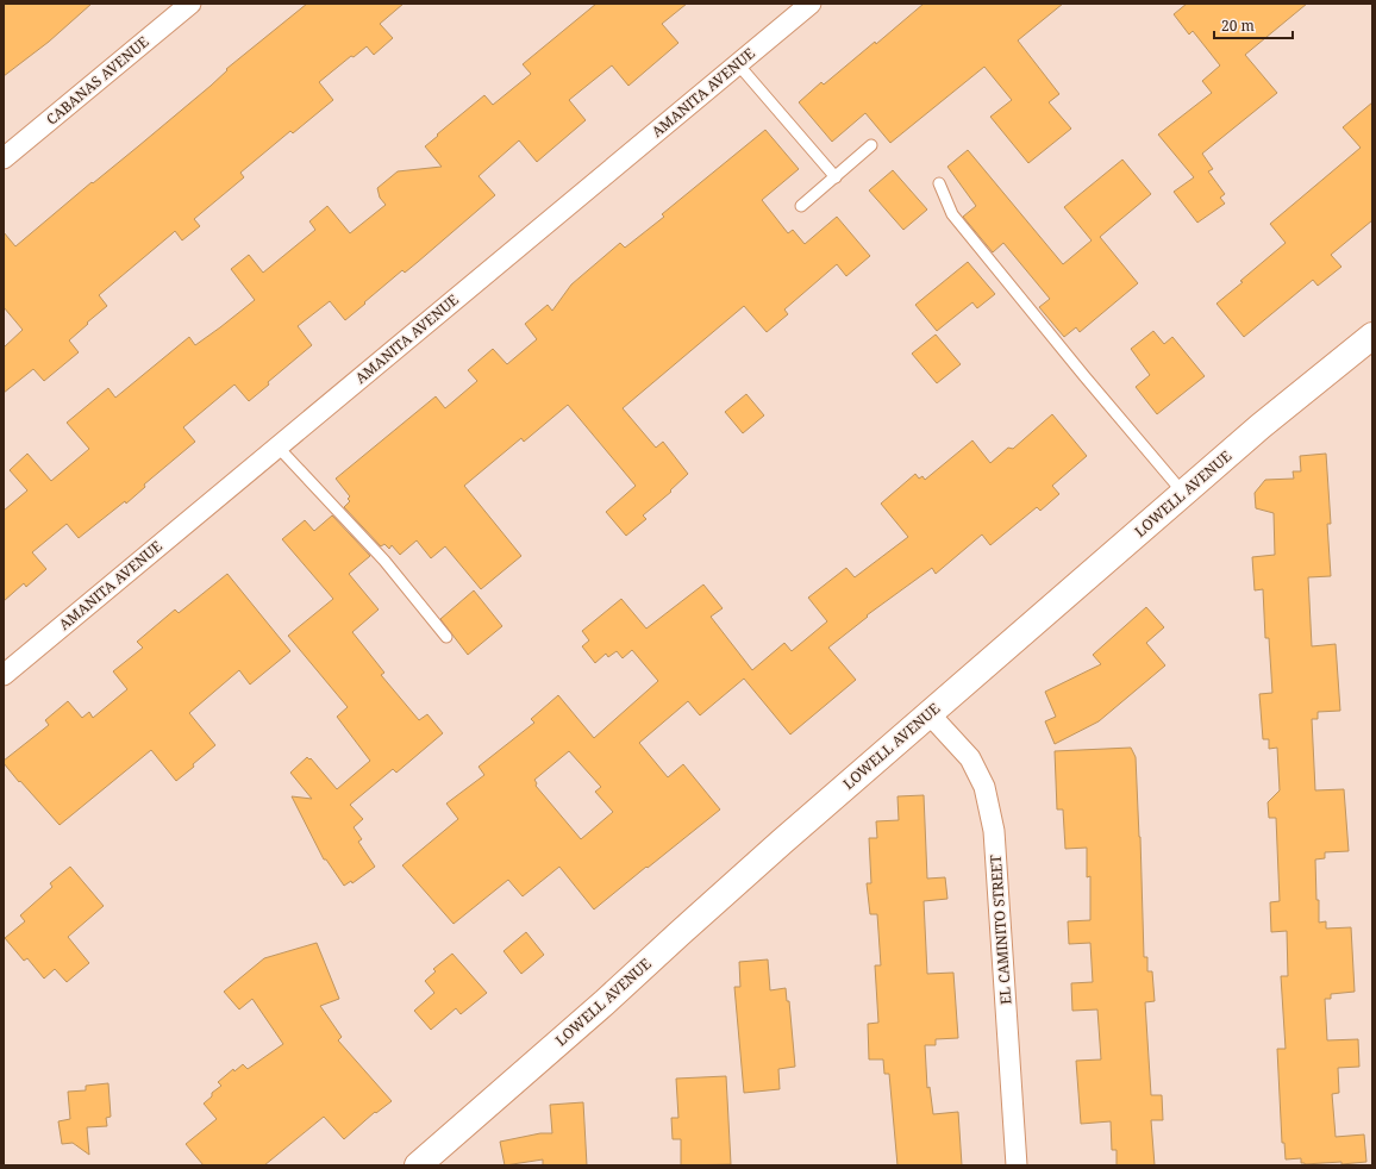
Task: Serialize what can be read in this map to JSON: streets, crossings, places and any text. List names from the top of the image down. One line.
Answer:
{"streets":{"street":["CABANAS AVENUE","AMANITA AVENUE","LOWELL AVENUE","EL CAMINITO STREET"]},"crossings":[["LOWELL AVENUE","EL CAMINITO STREET"]],"scale_bar":"20 m"}
